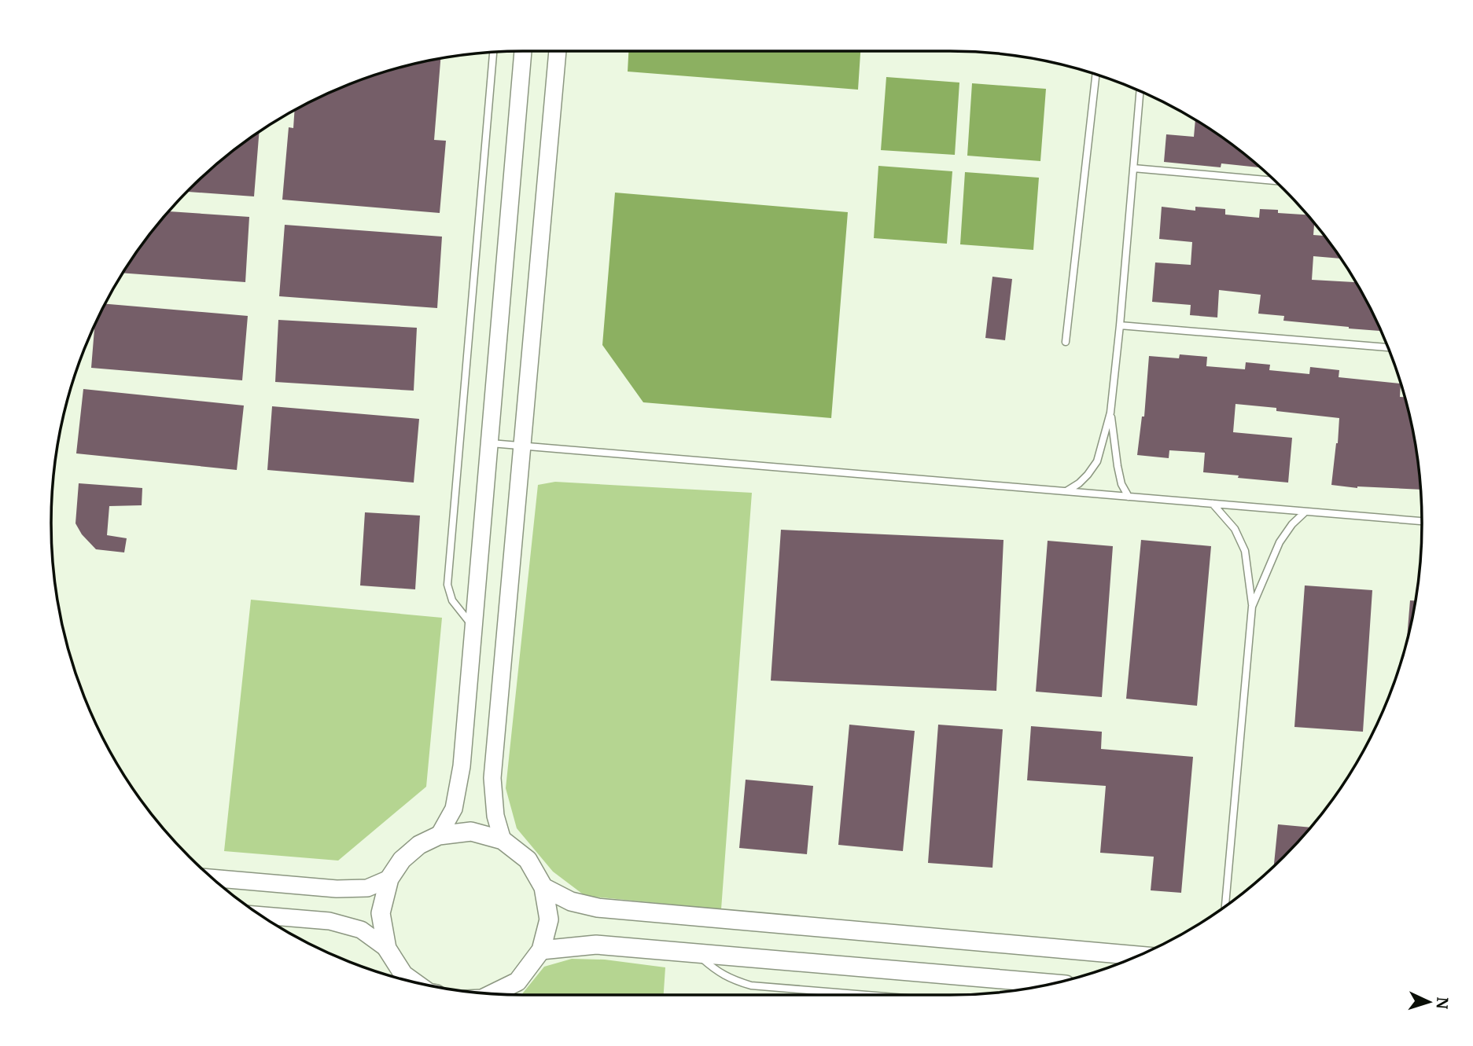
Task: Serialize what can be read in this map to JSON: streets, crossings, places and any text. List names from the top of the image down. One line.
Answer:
{"north":"right"}
